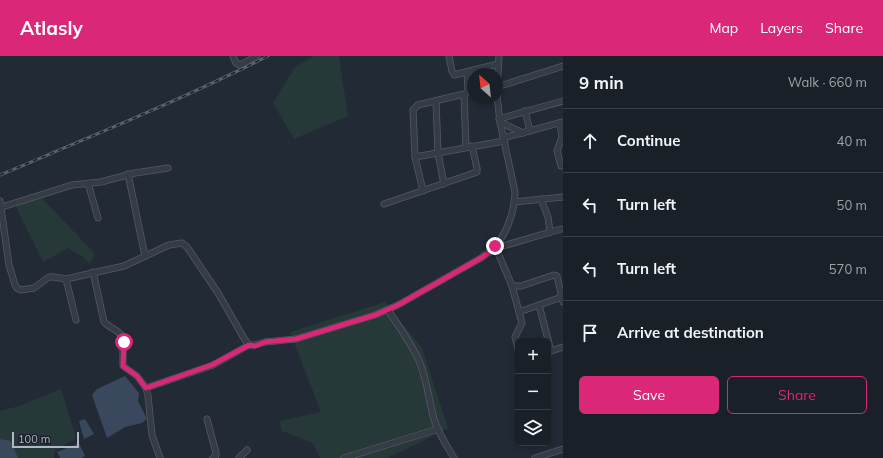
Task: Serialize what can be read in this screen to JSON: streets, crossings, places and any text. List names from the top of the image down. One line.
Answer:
{"scale_bar":"100 m","north":"top left","page":{"header":"Atlasly","nav":["Map","Layers","Share"],"heading":["9 min","Walk · 660 m"],"list":[["Continue","40 m"],["Turn left","50 m"],["Turn left","570 m"],"Arrive at destination"],"map_buttons":["+","−"],"buttons":["Save","Share"],"scale":"100 m"}}
